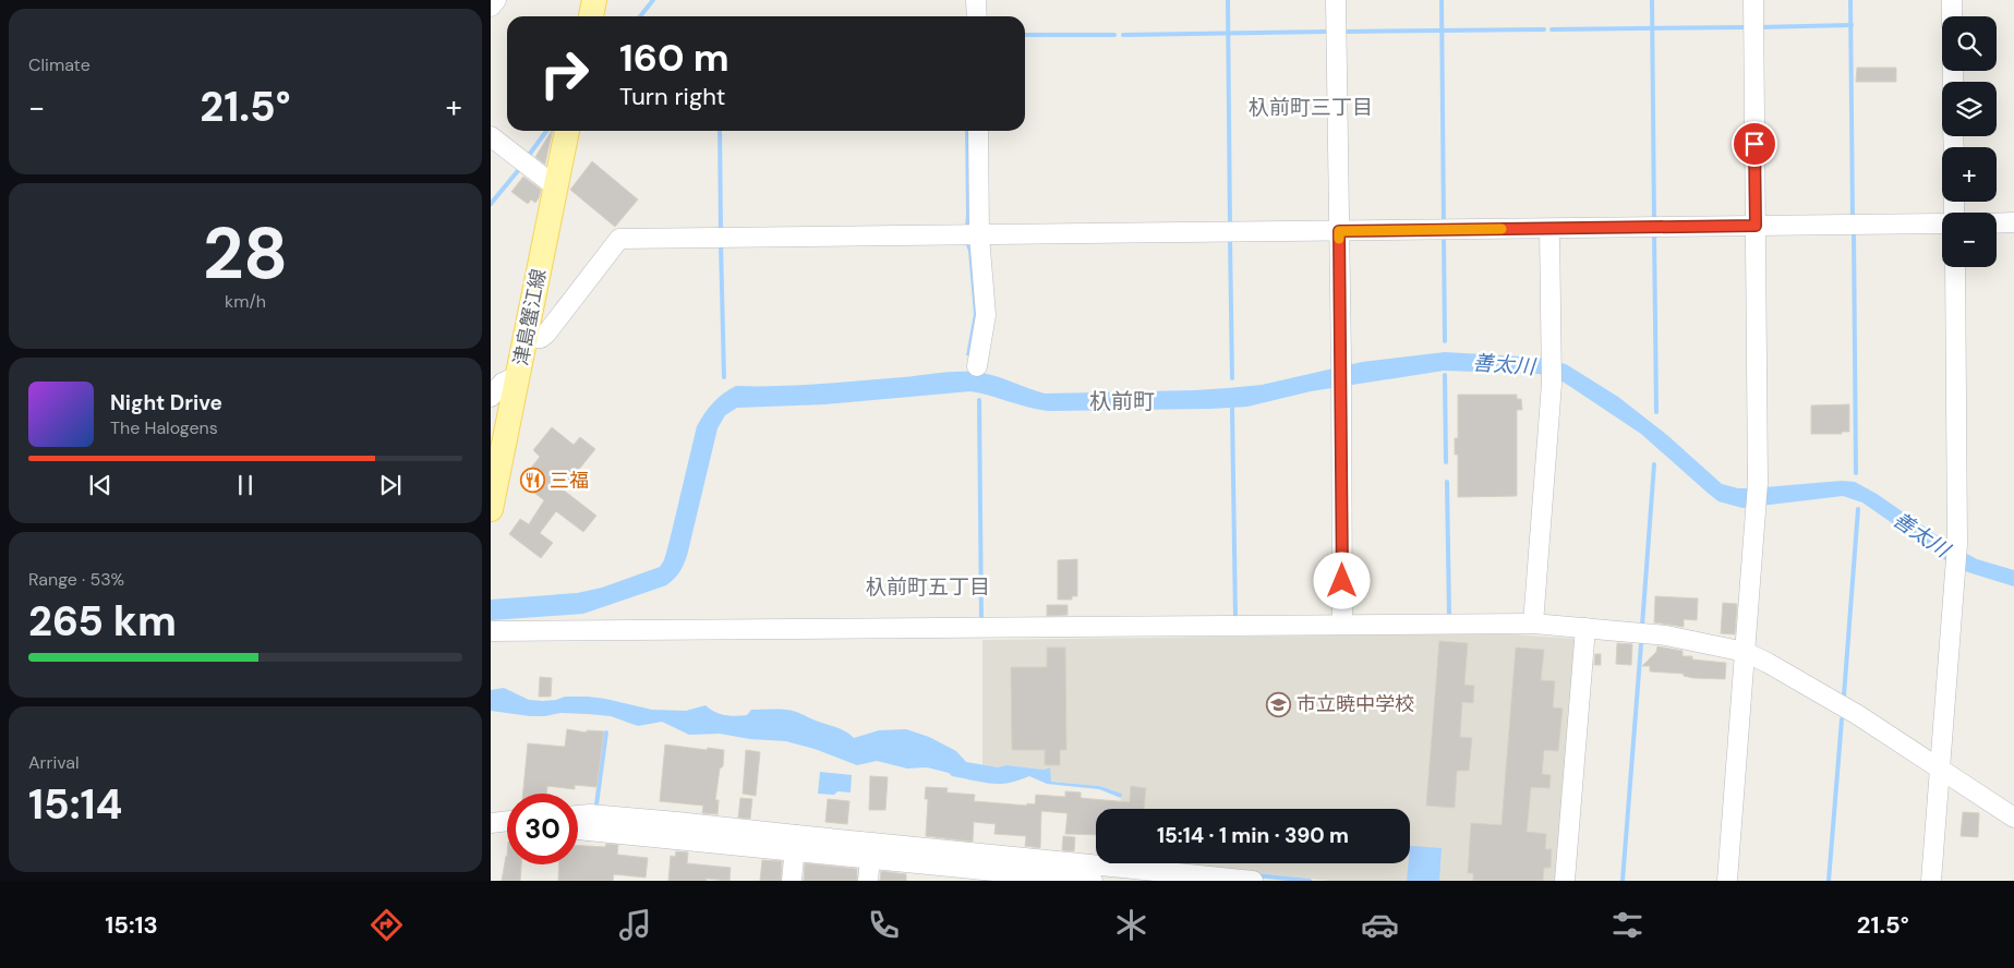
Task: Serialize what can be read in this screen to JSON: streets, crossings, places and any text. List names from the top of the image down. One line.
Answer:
{"streets":{"main road":["津島蟹江線"]},"districts":["杁前町三丁目","杁前町","杁前町五丁目"],"water":["善太川"],"places":{"restaurant":["三福"],"school or university":["市立暁中学校"]},"page":{"tile":["Climate",["28","km/h"],["Range · 53%","265 km"],["Arrival","15:14"]],"map_buttons":["+","−"],"turn":["160 m","Turn right"],"heat":["−","21.5°","+"],"song":["Night Drive","The Halogens"],"limit":"30","trip":"15:14 · 1 min · 390 m","tabs":["15:13","21.5°"]}}
